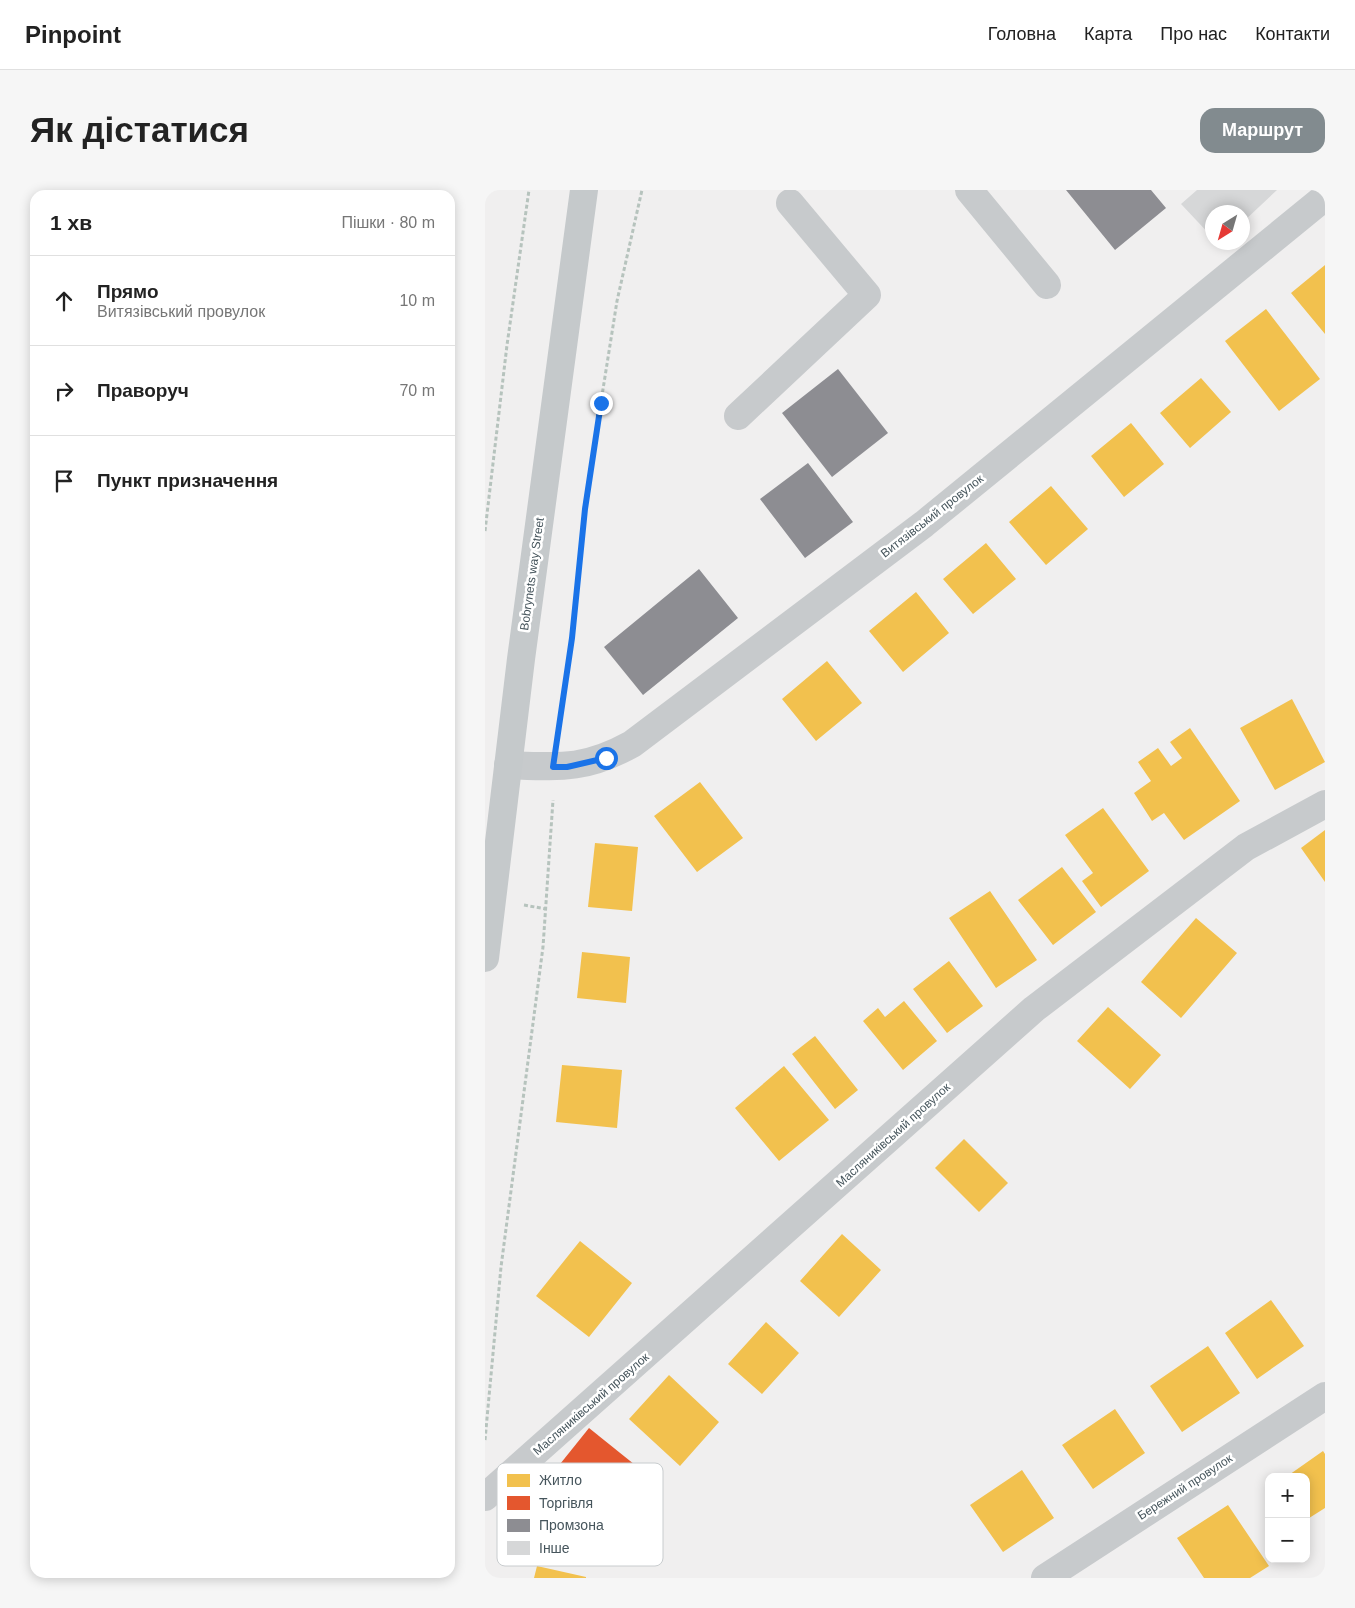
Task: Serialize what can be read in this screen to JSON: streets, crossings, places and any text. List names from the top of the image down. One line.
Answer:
{"streets":{"main road":["Bobrynets way Street"],"street":["Витязівський провулок","Масляниківський провулок","Бережний провулок"]},"crossings":[["Витязівський провулок","Bobrynets way Street"]],"legend":["Житло","Торгівля","Промзона","Інше"],"north":"bottom left","page":{"header":"Pinpoint","nav":["Головна","Карта","Про нас","Контакти"],"buttons":"Маршрут","title":"Як дістатися","heading":["1 хв","Пішки · 80 m"],"list":[["Прямо","Витязівський провулок","10 m"],["Праворуч","70 m"],"Пункт призначення"],"map_buttons":["+","−"]}}
